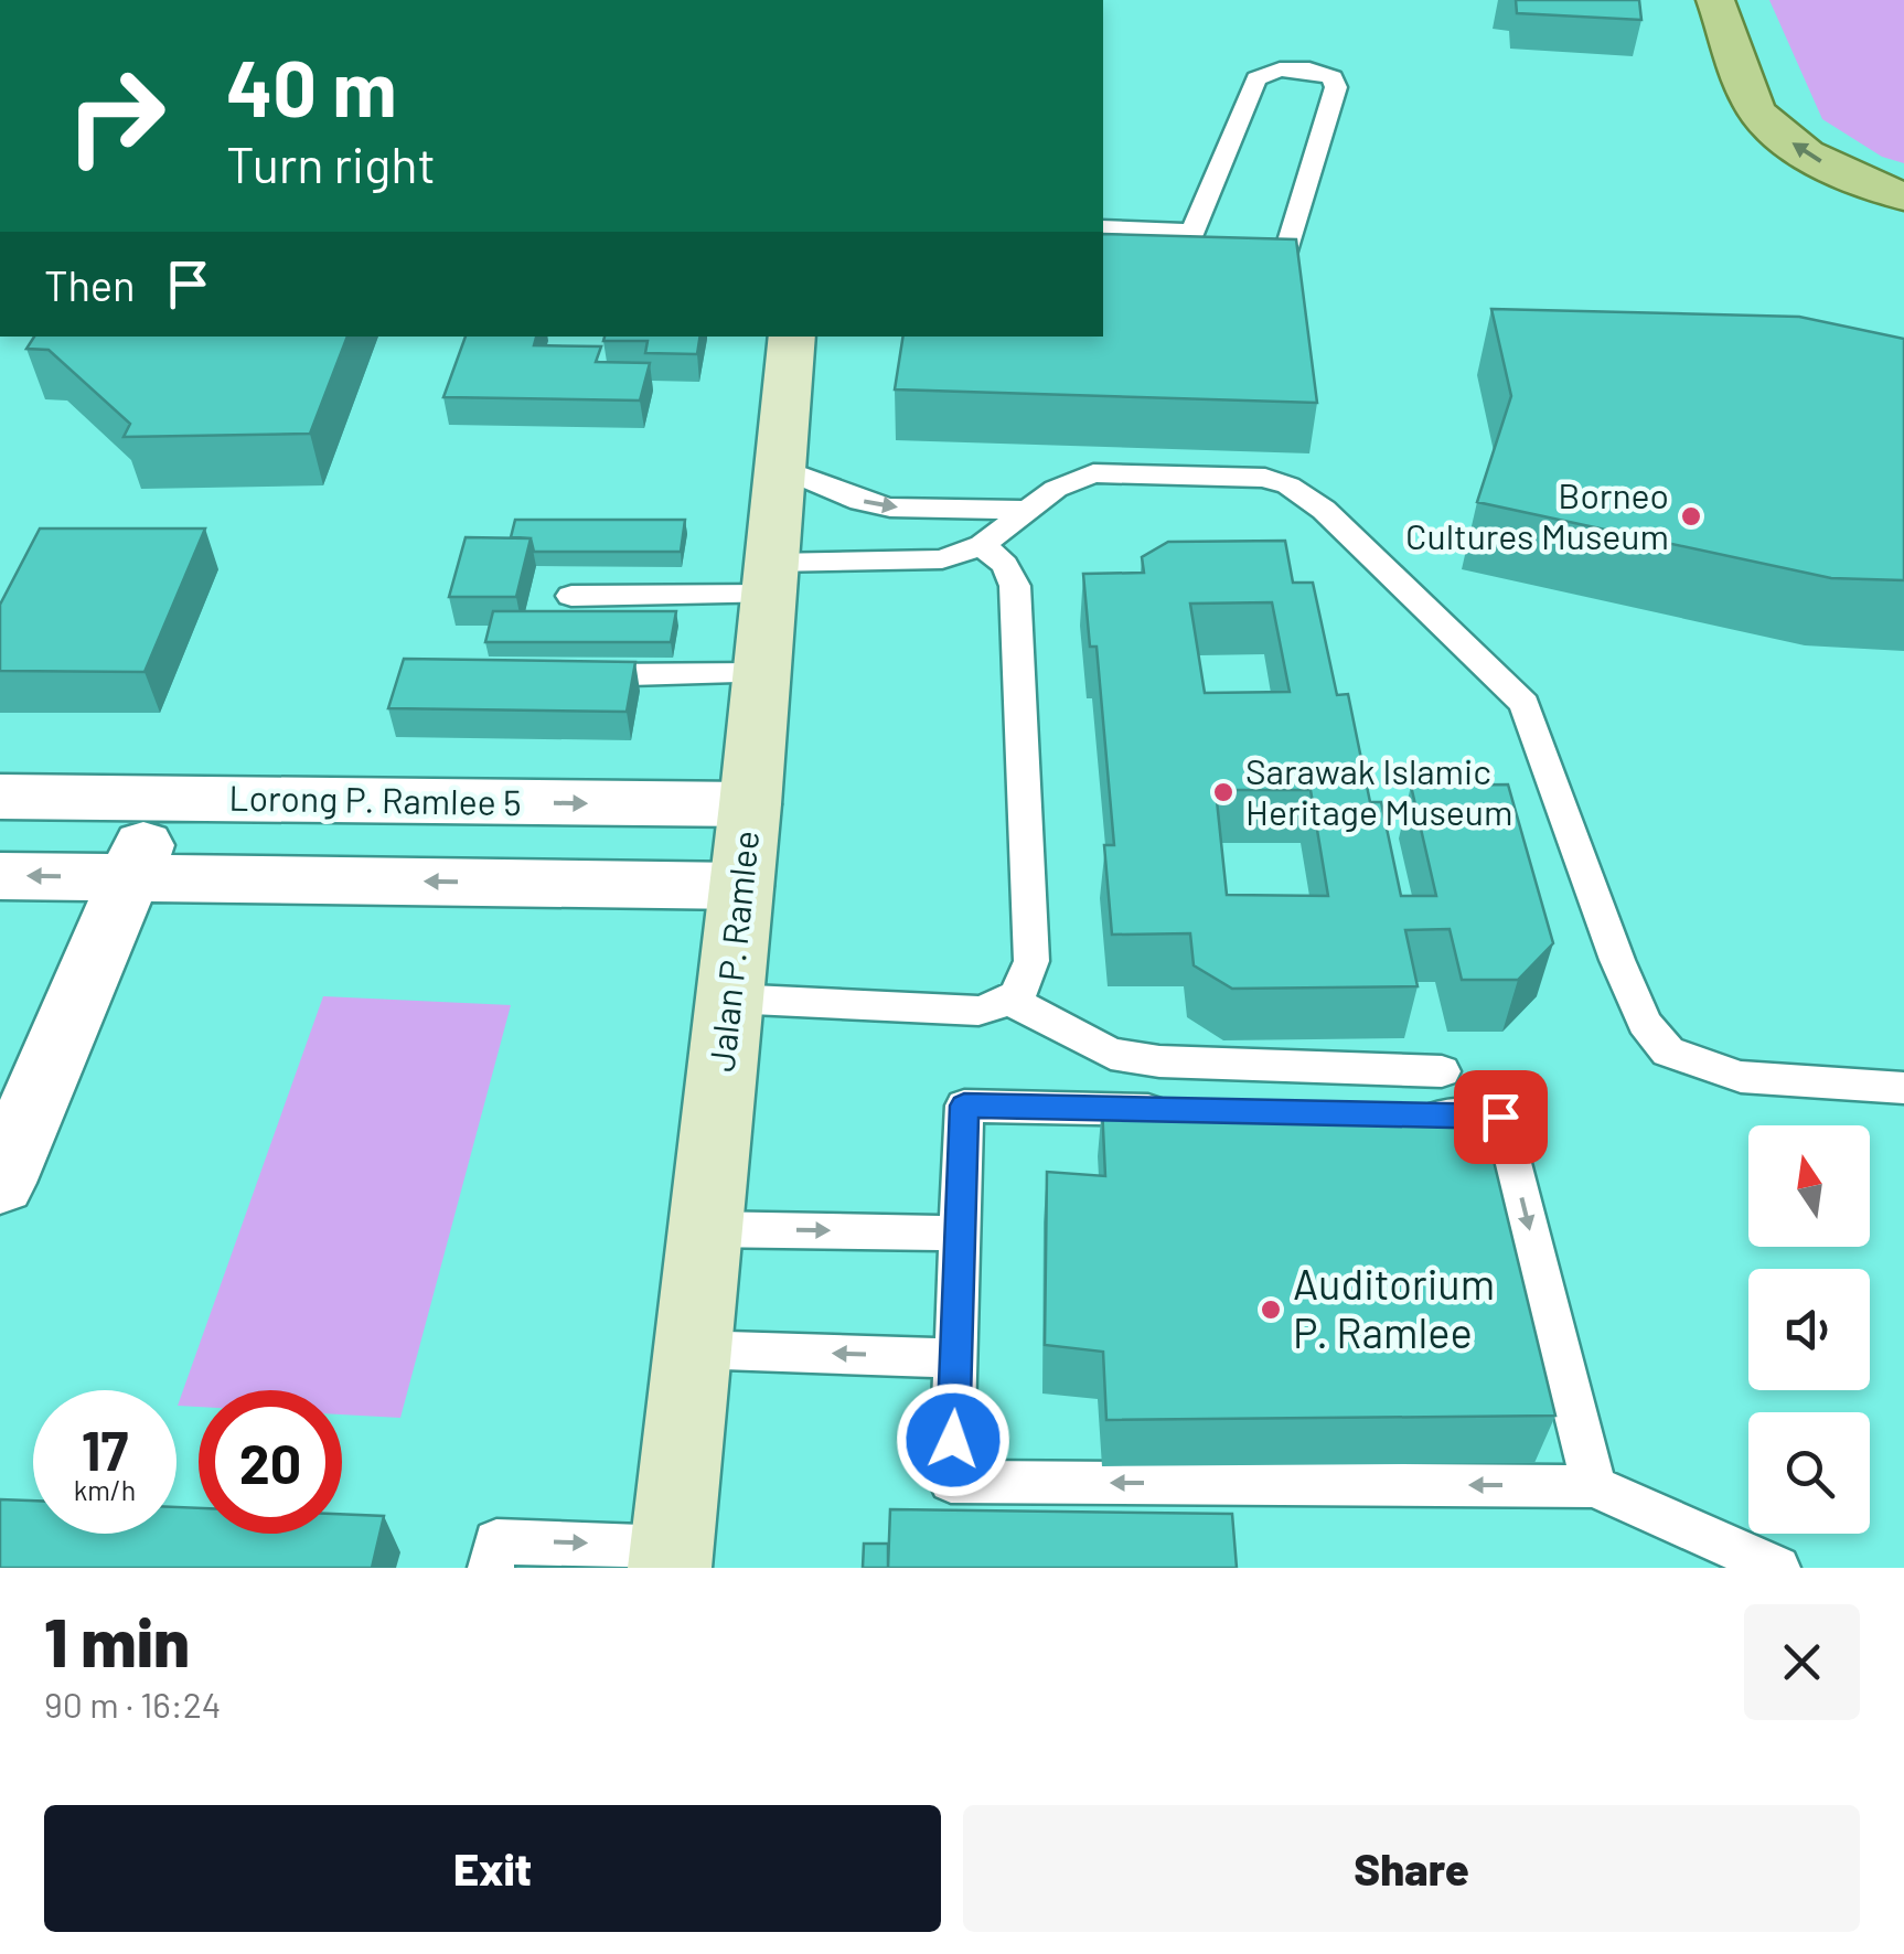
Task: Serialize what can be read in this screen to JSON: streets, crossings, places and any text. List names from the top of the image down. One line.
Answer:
{"streets":{"main road":["Jalan P. Ramlee"],"street":["Lorong P. Ramlee 5"]},"crossings":[["Lorong P. Ramlee 5","Jalan P. Ramlee"]],"places":["Borneo Cultures Museum","Sarawak Islamic Heritage Museum","Auditorium P. Ramlee"],"north":"top","page":{"turn":["40 m","Turn right"],"then":"Then","speed":"17 km/h","limit":"20","heading":["1 min","90 m · 16:24"],"buttons":["Exit","Share"]}}
